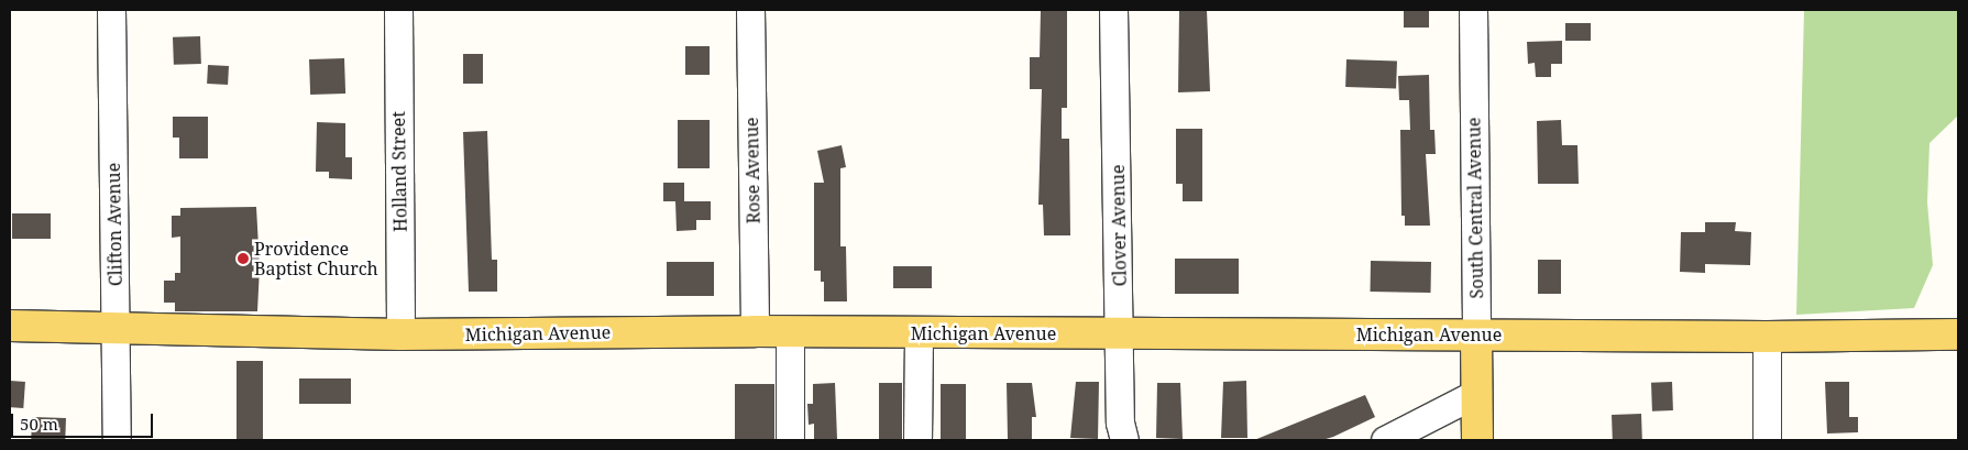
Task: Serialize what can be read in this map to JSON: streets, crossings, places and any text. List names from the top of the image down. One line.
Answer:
{"streets":{"main road":["South Central Avenue","Michigan Avenue"],"street":["Rose Avenue","Holland Street","Clifton Avenue","Clover Avenue"]},"crossings":[["Rose Avenue","Michigan Avenue"],["Holland Street","Michigan Avenue"],["South Central Avenue","Michigan Avenue"],["Clifton Avenue","Michigan Avenue"],["Clover Avenue","Michigan Avenue"]],"places":["Providence Baptist Church"],"scale_bar":"50 m"}
